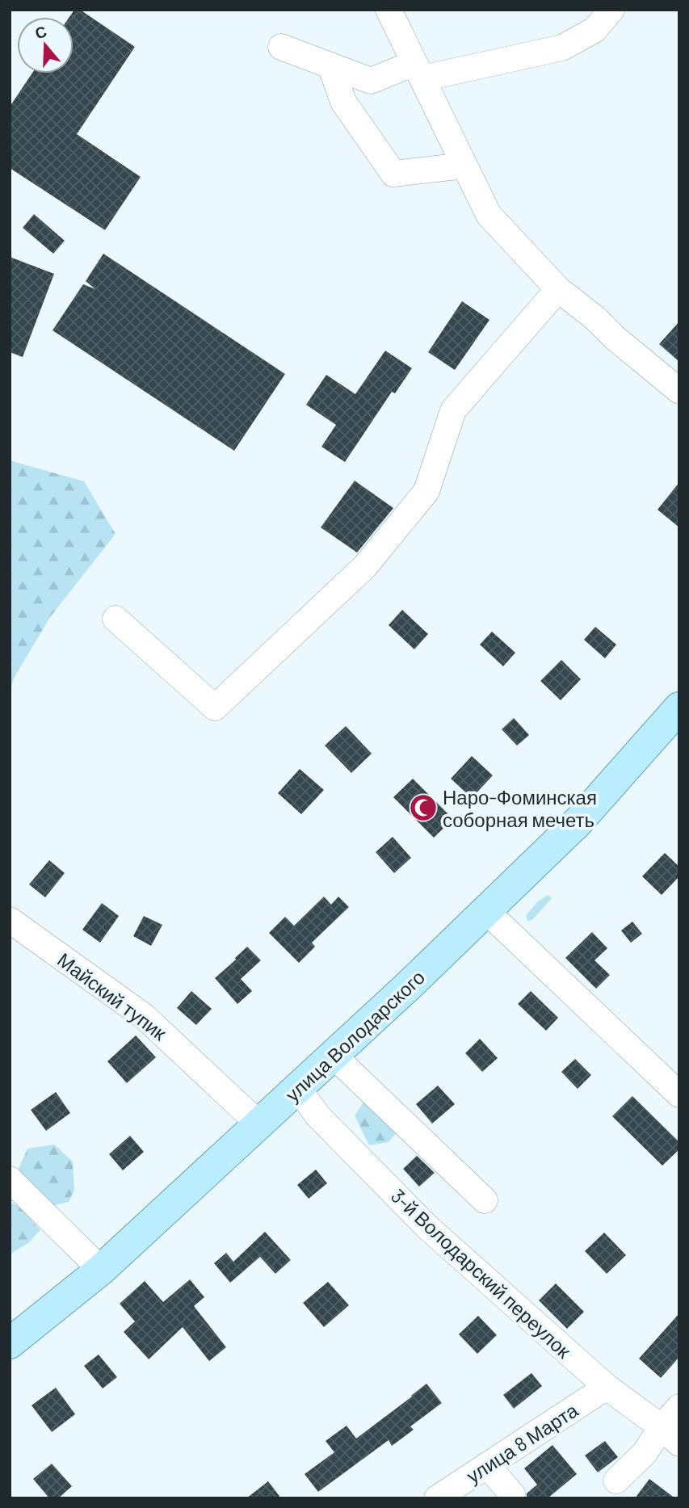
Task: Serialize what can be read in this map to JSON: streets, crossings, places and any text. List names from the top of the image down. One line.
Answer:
{"streets":{"main road":["улица Володарского"],"street":["Майский тупик","3-й Володарский переулок","улица 8 Марта"]},"crossings":[["Майский тупик","улица Володарского"],["улица Володарского","3-й Володарский переулок"],["3-й Володарский переулок","улица 8 Марта"]],"places":{"mosque":["Наро-Фоминская соборная мечеть"]},"north":"top"}
